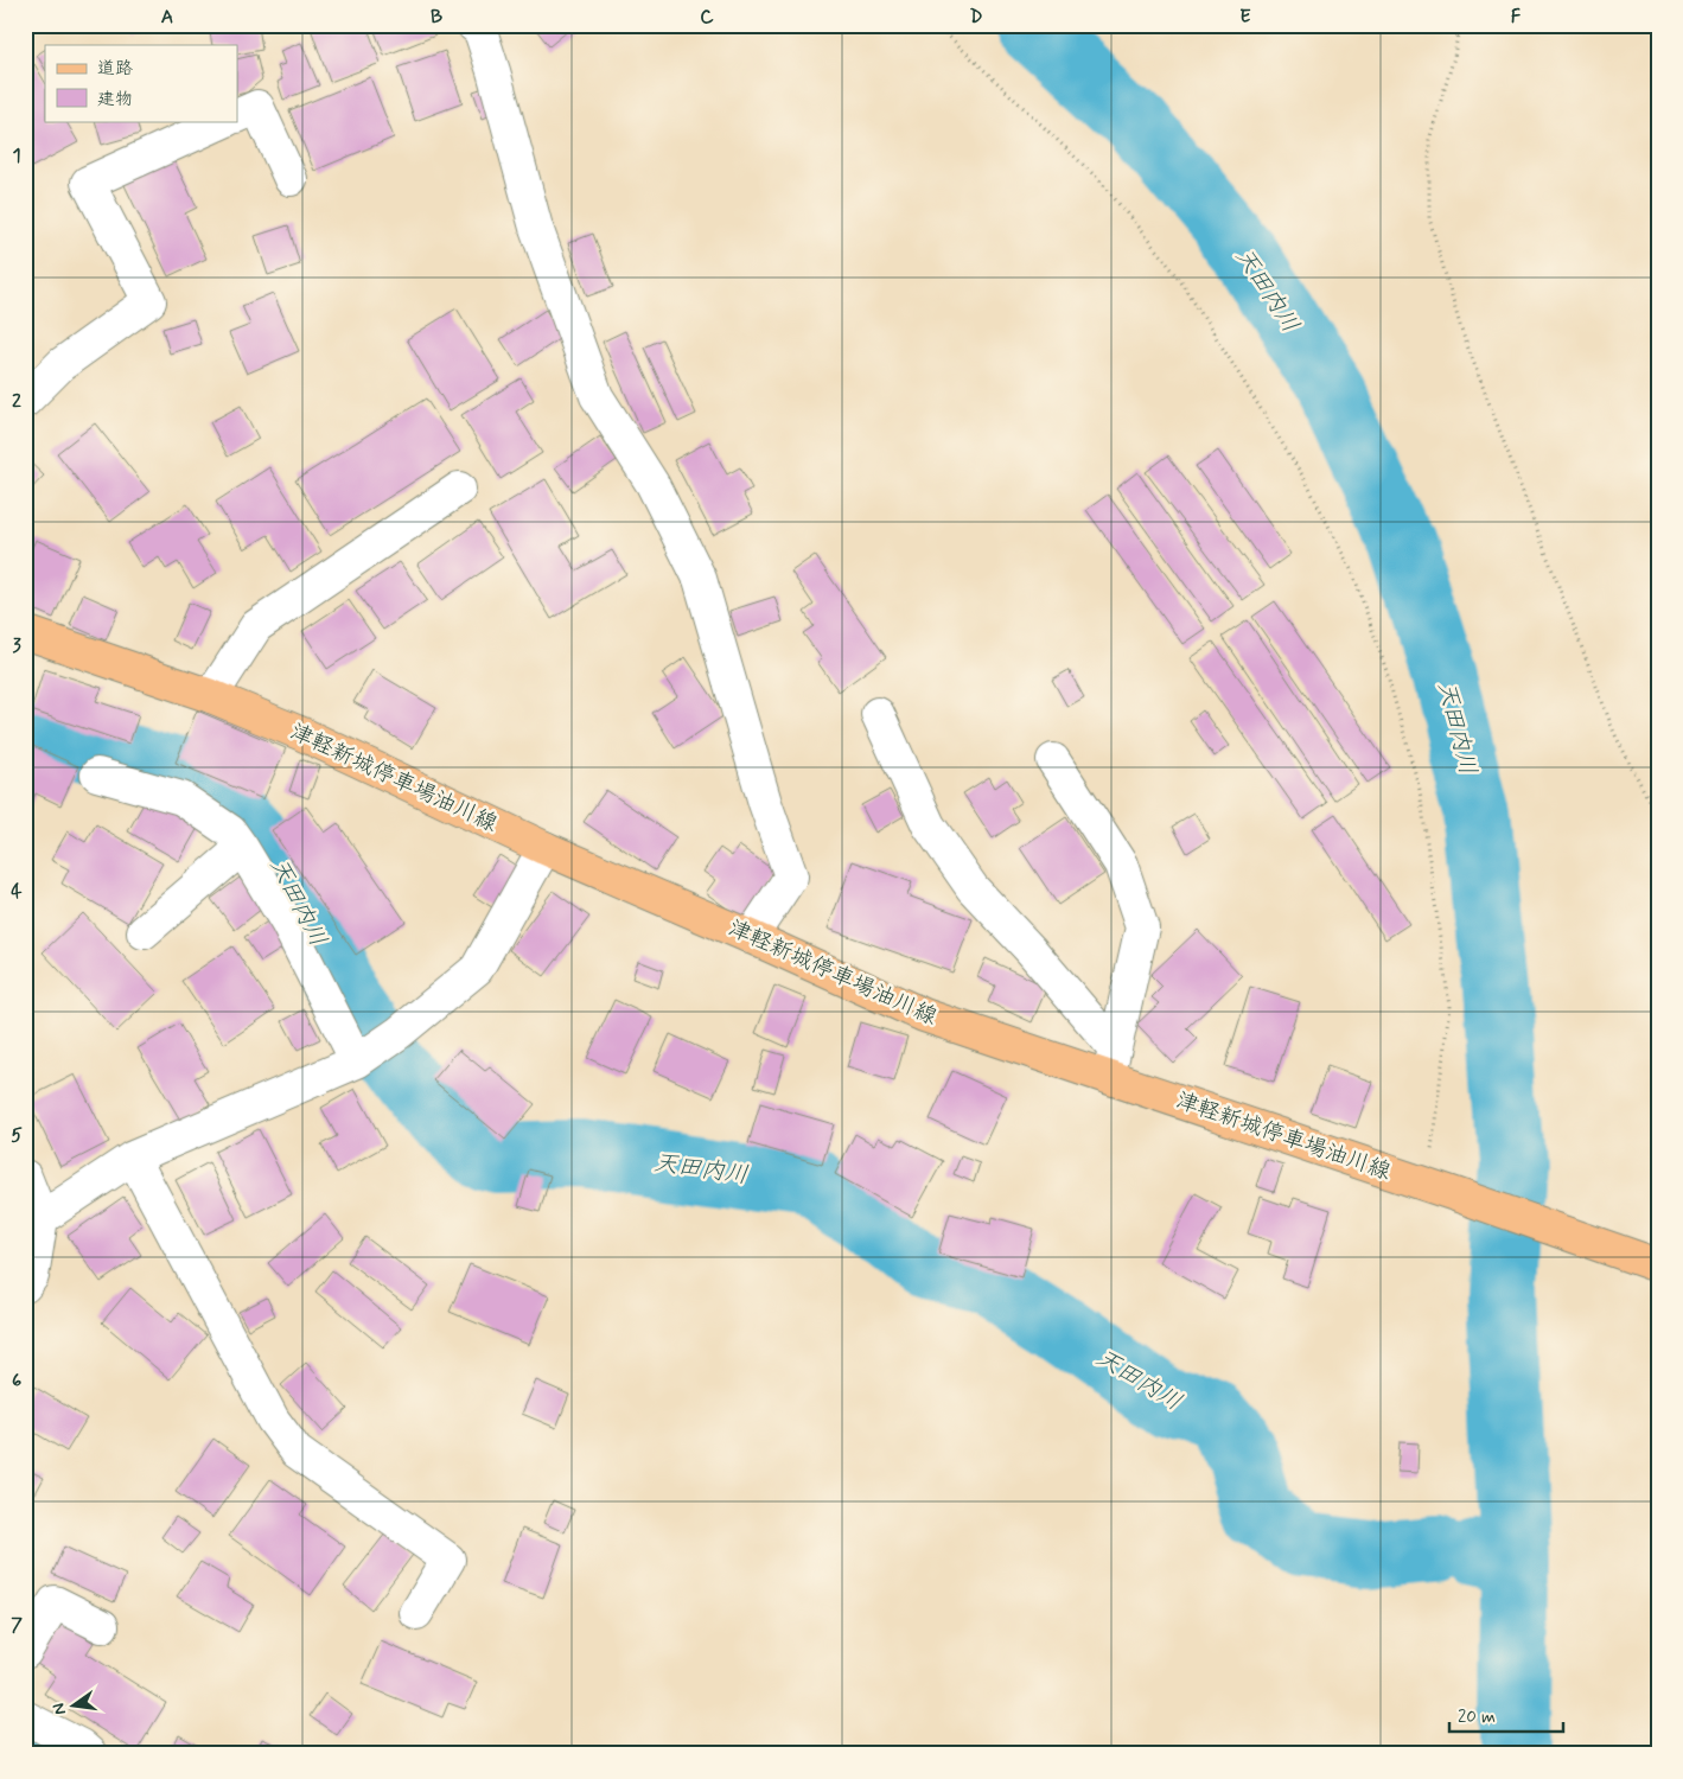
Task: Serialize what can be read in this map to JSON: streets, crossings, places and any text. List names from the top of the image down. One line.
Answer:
{"streets":{"main road":["津軽新城停車場油川線"]},"water":["天田内川"],"legend":["道路","建物"],"scale_bar":"20 m","north":"left","grid":{"columns":["A","B","C","D","E","F"],"rows":["1","2","3","4","5","6","7"]}}
